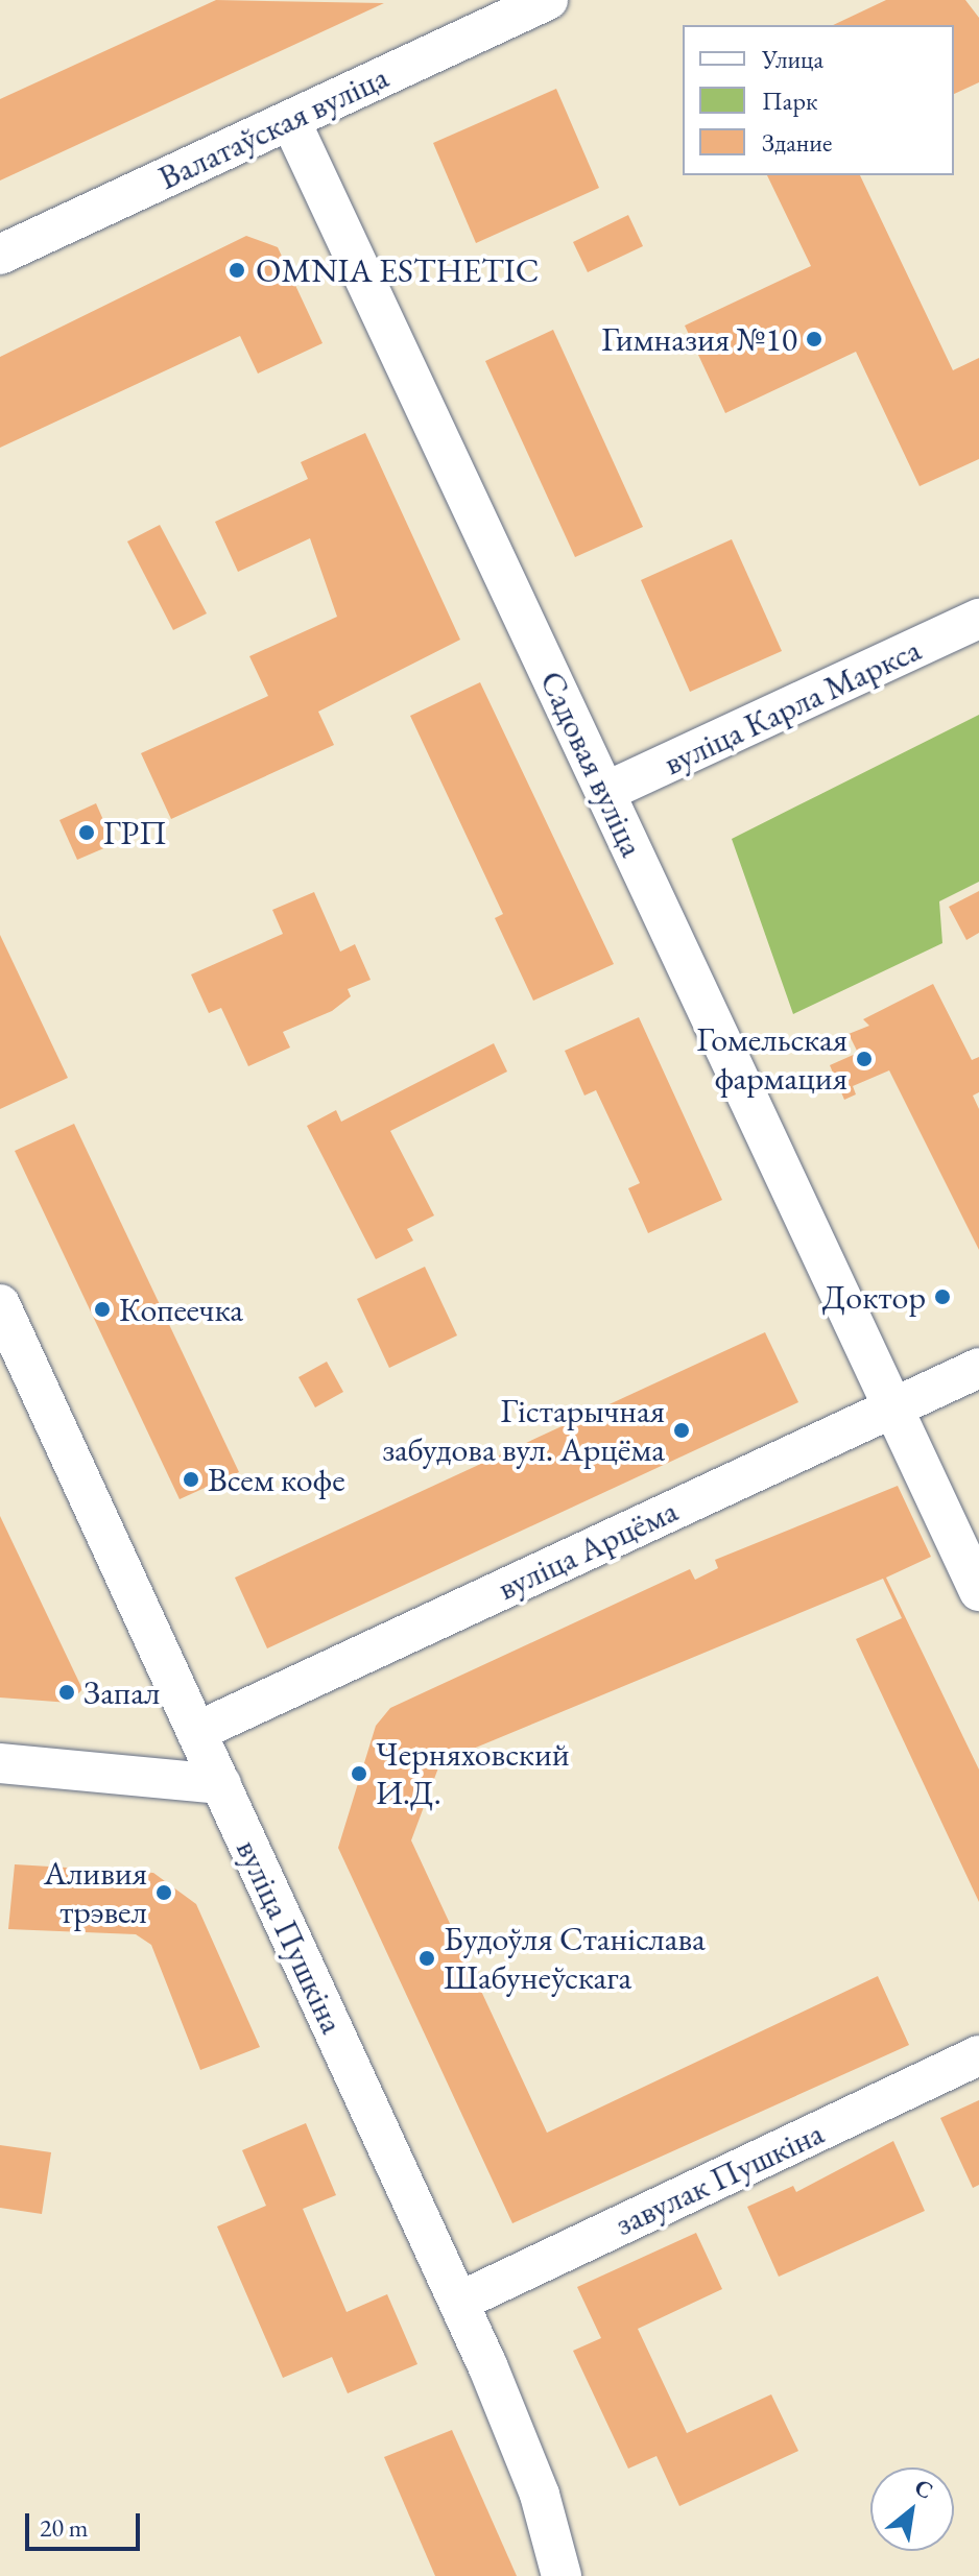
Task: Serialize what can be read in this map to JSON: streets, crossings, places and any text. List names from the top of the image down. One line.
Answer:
{"streets":{"street":["Валатаўская вуліца","вуліца Карла Маркса","Садовая вуліца","вуліца Арцёма","вуліца Пушкіна","завулак Пушкіна"]},"crossings":[["Валатаўская вуліца","Садовая вуліца"],["вуліца Карла Маркса","Садовая вуліца"],["Садовая вуліца","вуліца Арцёма"],["вуліца Арцёма","вуліца Пушкіна"],["вуліца Пушкіна","завулак Пушкіна"]],"places":["OMNIA ESTHETIC","Гимназия №10","ГРП","Гомельская фармация","Доктор","Копеечка","Гістарычная забудова вул. Арцёма","Всем кофе","Запал","Черняховский И.Д.","Аливия трэвел","Будоўля Станіслава Шабунеўскага"],"legend":["Улица","Парк","Здание"],"scale_bar":"20 m","north":"top right"}
